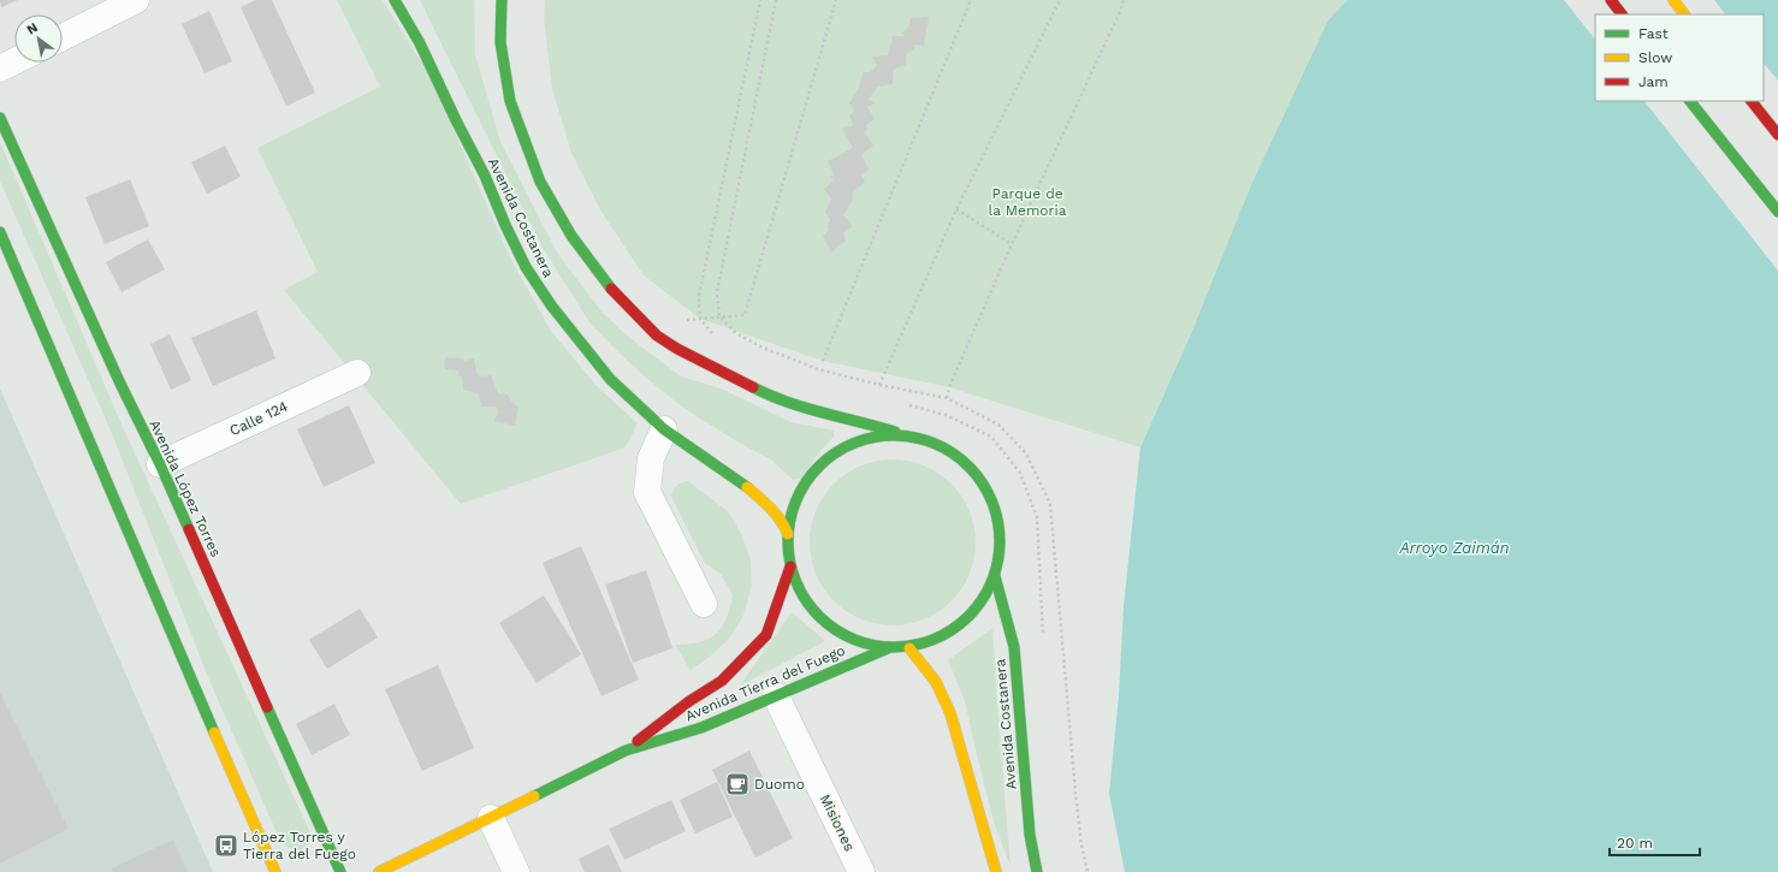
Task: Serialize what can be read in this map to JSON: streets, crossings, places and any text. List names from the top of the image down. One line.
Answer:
{"streets":{"main road":["Avenida Costanera","Avenida López Torres","Avenida Tierra del Fuego"],"street":["Calle 124","Misiones"]},"crossings":[["Calle 124","Avenida López Torres"],["Avenida Tierra del Fuego","Misiones"]],"water":["Arroyo Zaimán"],"parks":["Parque de la Memoria"],"places":{"cafe":["Duomo"],"bus stop":["López Torres y Tierra del Fuego"]},"legend":["Fast","Slow","Jam"],"scale_bar":"20 m","north":"top left"}
